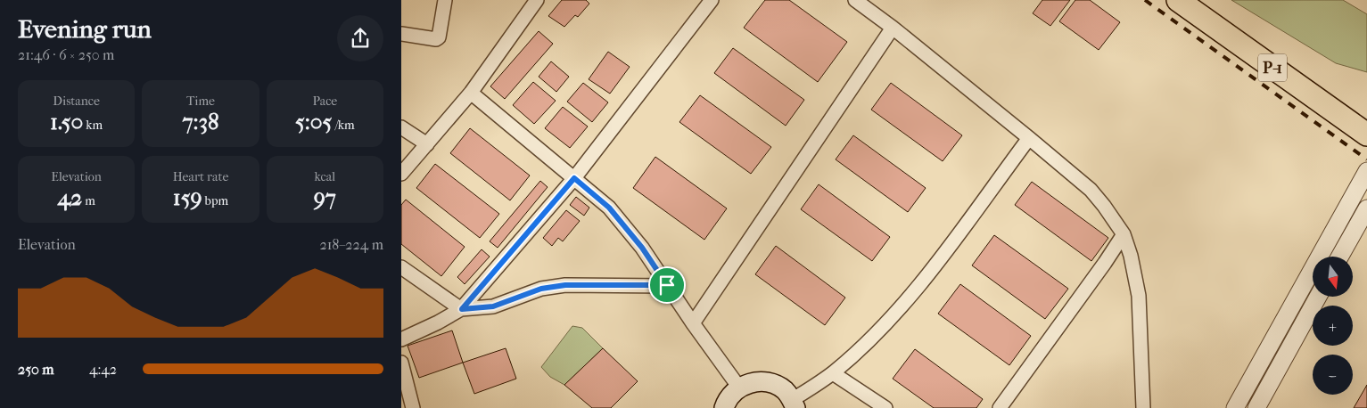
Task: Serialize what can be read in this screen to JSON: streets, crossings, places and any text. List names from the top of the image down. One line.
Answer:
{"streets":{"highway":["P-1"]},"north":"bottom","page":{"heading":["Evening run","21:46 · 6 × 250 m"],"stats":[["Distance","1.50 km"],["Time","7:38"],["Pace","5:05 /km"],["Elevation","42 m"],["Heart rate","159 bpm"],["kcal","97"]],"chart":["Elevation","218–224 m"],"map_buttons":["+","−"],"list":[{"name":"250 m","note":"4:42"}]}}
